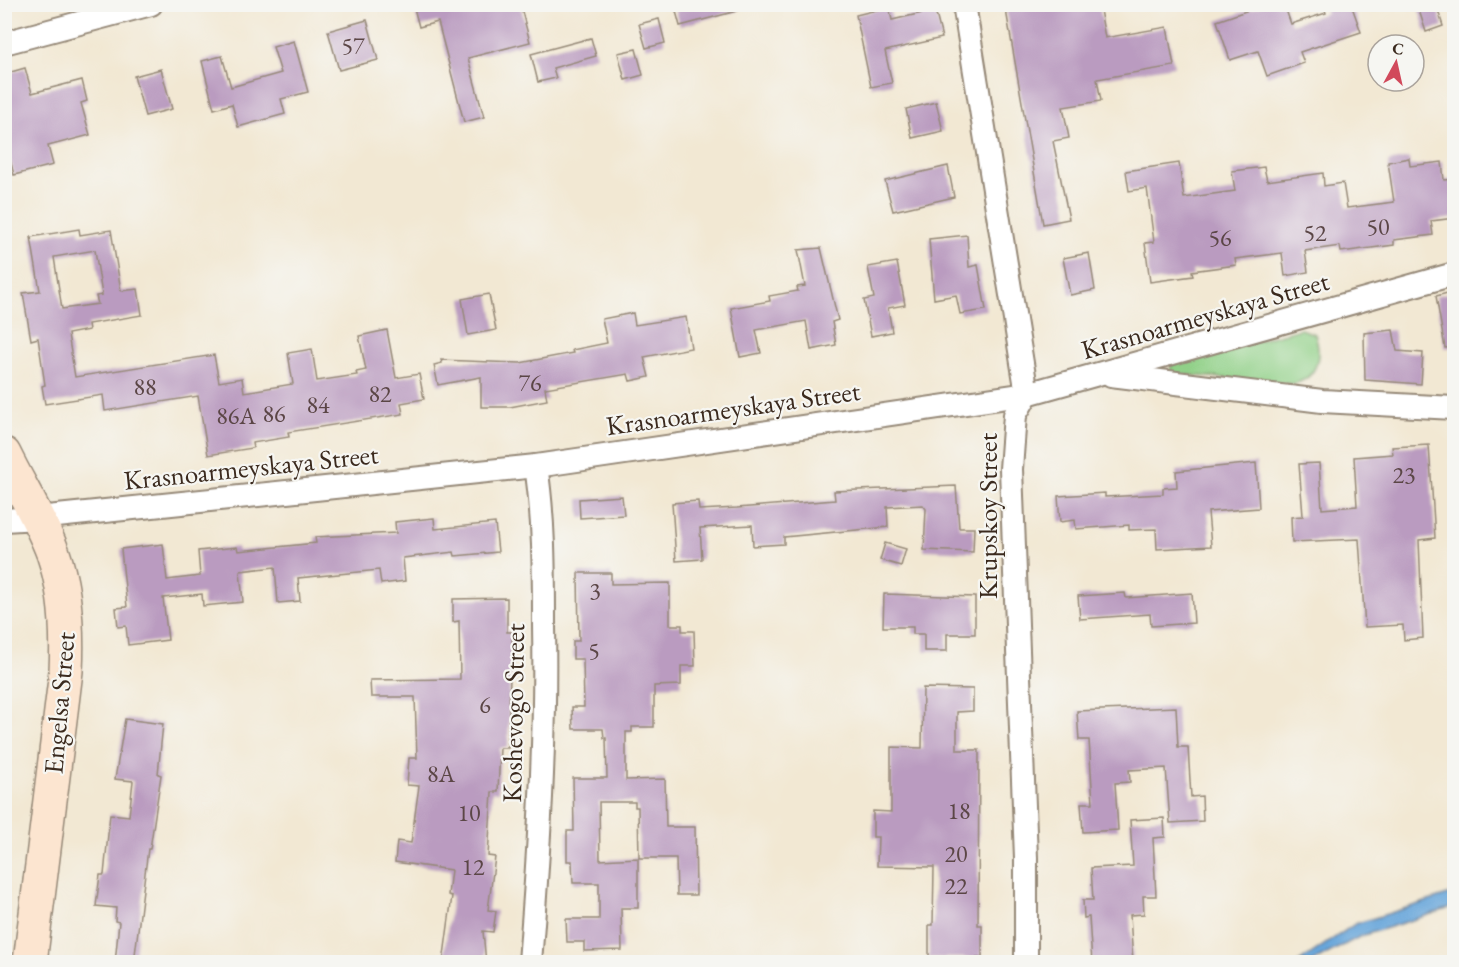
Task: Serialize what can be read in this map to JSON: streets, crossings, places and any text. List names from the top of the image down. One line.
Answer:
{"streets":{"street":["Krasnoarmeyskaya Street","Krupskoy Street","Engelsa Street","Koshevogo Street"]},"crossings":[["Krasnoarmeyskaya Street","Krupskoy Street"],["Krasnoarmeyskaya Street","Engelsa Street"],["Krasnoarmeyskaya Street","Koshevogo Street"]],"house_numbers":["57","50","52","56","76","88","82","84","86","86А","23","3","5","6","8А","18","10","20","12","22"],"north":"top"}
